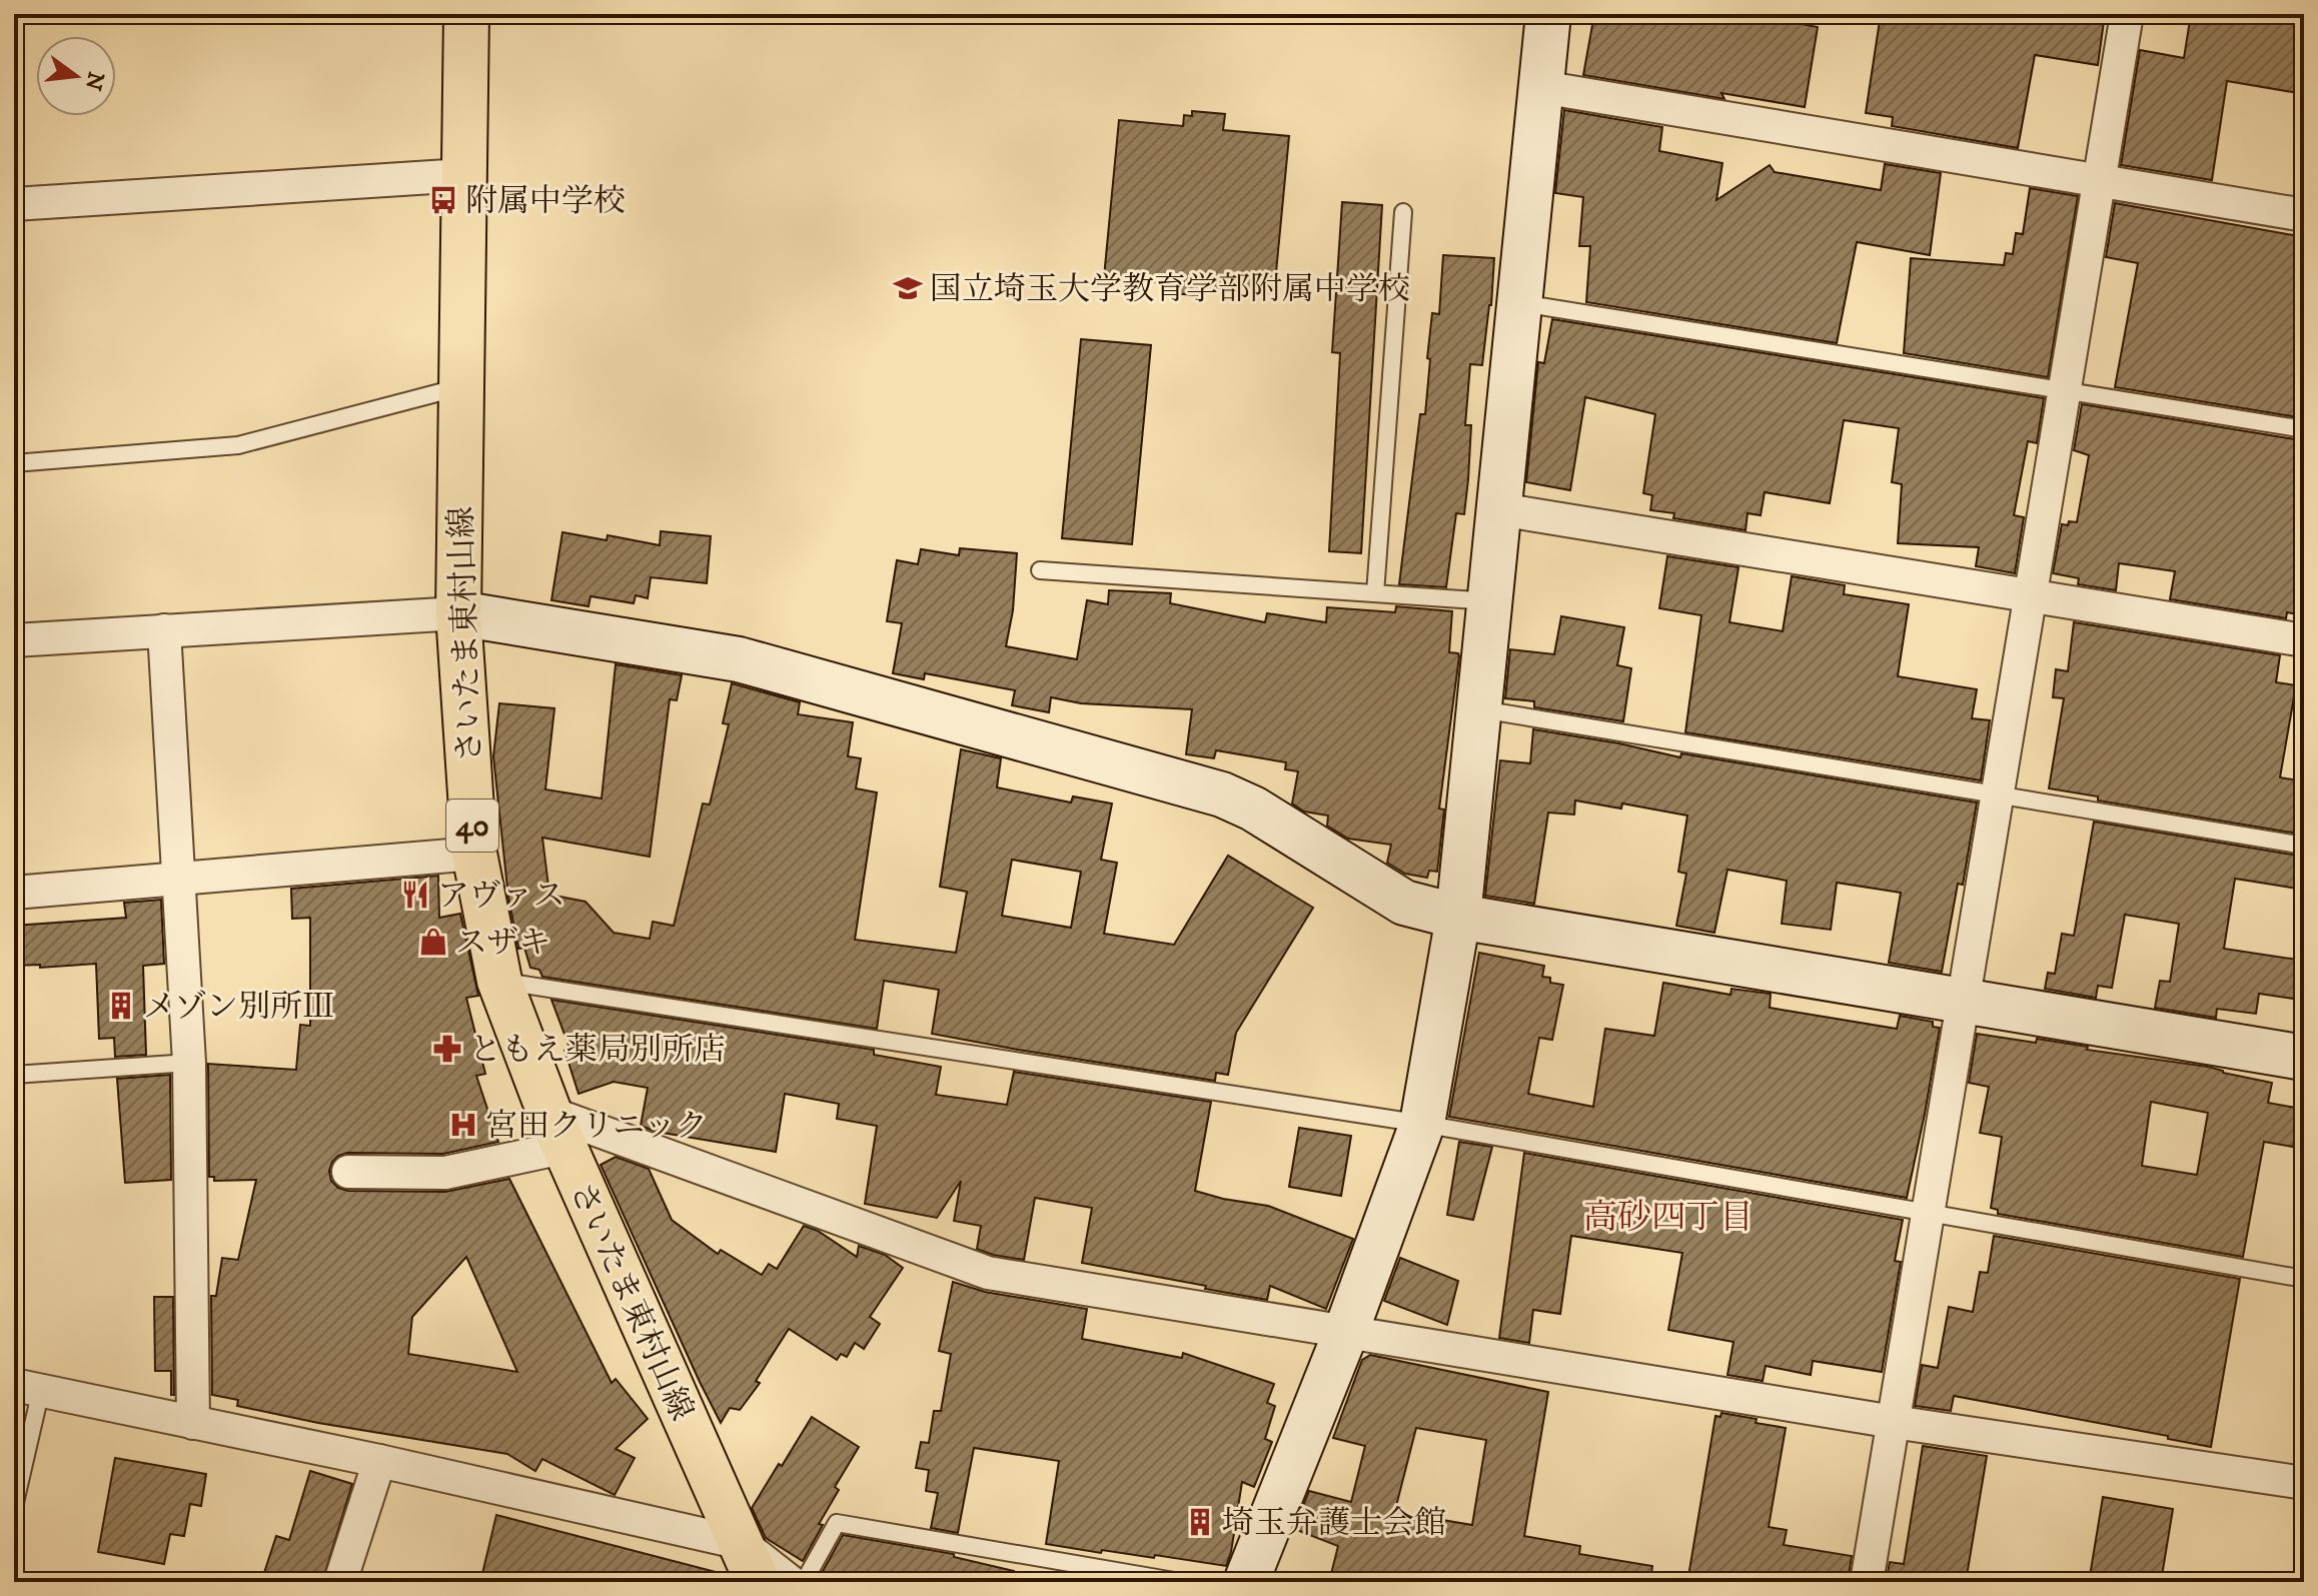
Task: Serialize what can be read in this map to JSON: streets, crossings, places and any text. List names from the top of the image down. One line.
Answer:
{"streets":{"main road":["さいたま東村山線","40"]},"districts":["高砂四丁目"],"places":{"bus stop":["附属中学校"],"school or university":["国立埼玉大学教育学部附属中学校"],"restaurant":["アヴァス"],"shop":["スザキ"],"building":["メゾン別所Ⅲ","埼玉弁護士会館"],"pharmacy":["ともえ薬局別所店"],"hospital":["宮田クリニック"]},"north":"right"}
